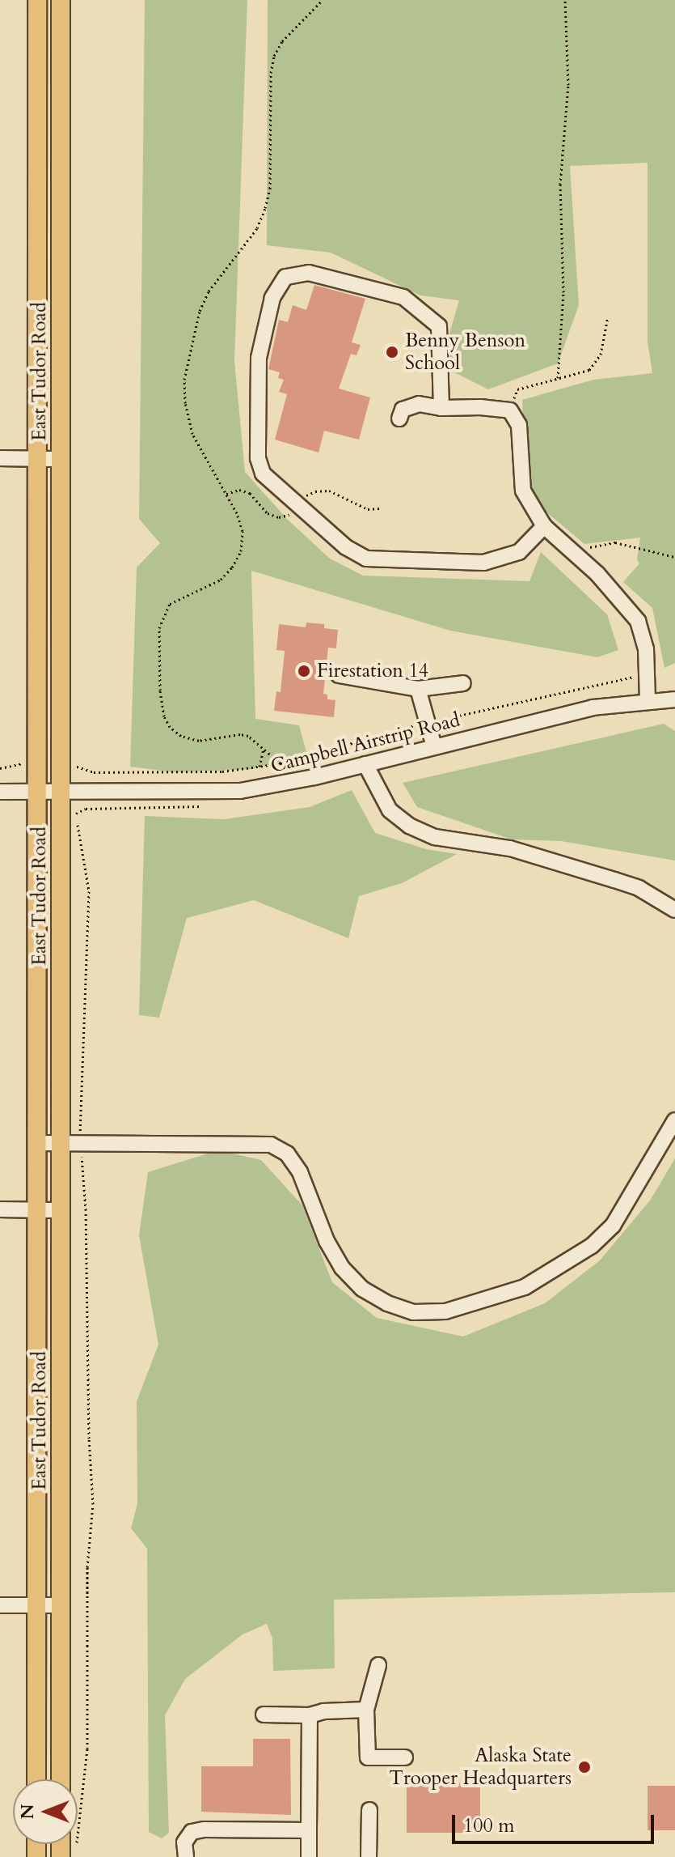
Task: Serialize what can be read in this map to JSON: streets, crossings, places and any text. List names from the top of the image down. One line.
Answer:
{"streets":{"main road":["East Tudor Road"],"street":["Campbell Airstrip Road"]},"crossings":[["East Tudor Road","Campbell Airstrip Road"]],"places":["Benny Benson School","Firestation 14","Alaska State Trooper Headquarters"],"scale_bar":"100 m","north":"left"}
